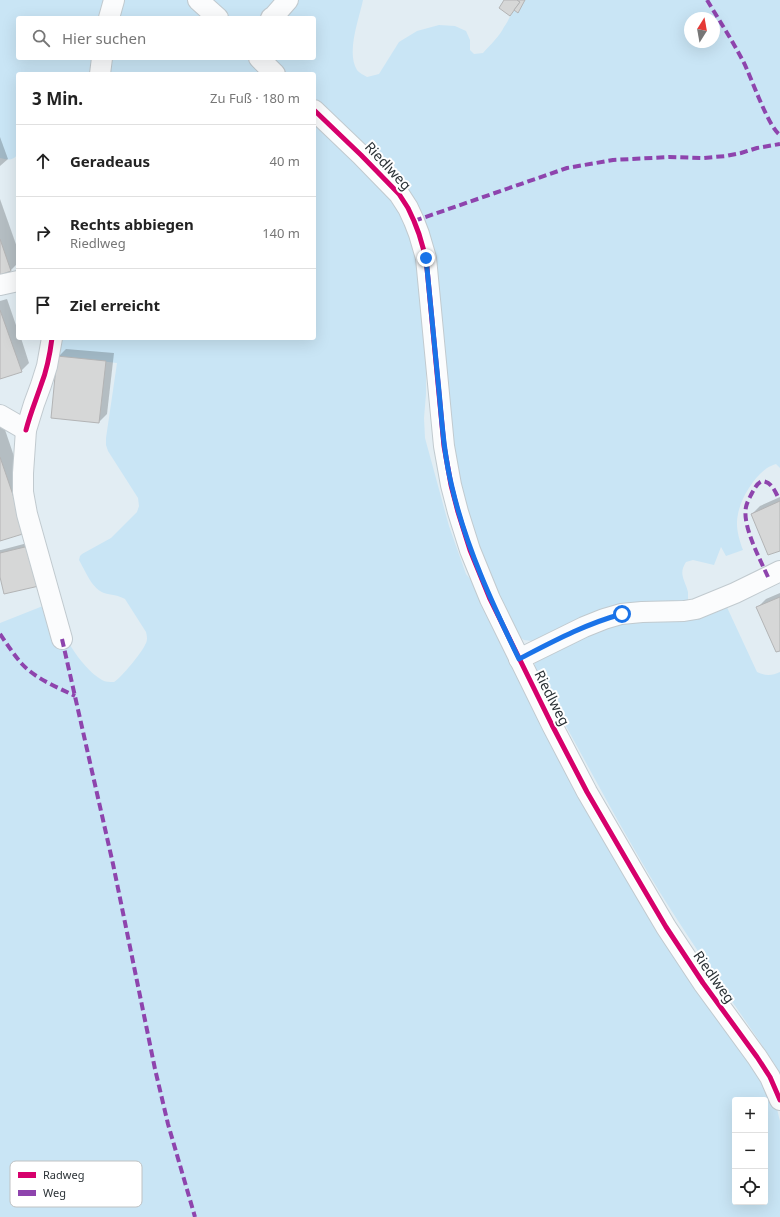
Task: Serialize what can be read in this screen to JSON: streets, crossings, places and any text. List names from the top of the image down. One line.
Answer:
{"streets":{"street":["Riedlweg"]},"legend":["Radweg","Weg"],"north":"top","page":{"search":"Hier suchen","heading":["3 Min.","Zu Fuß · 180 m"],"list":[["Geradeaus","40 m"],["Rechts abbiegen","Riedlweg","140 m"],"Ziel erreicht"],"map_buttons":["+","−"]}}
